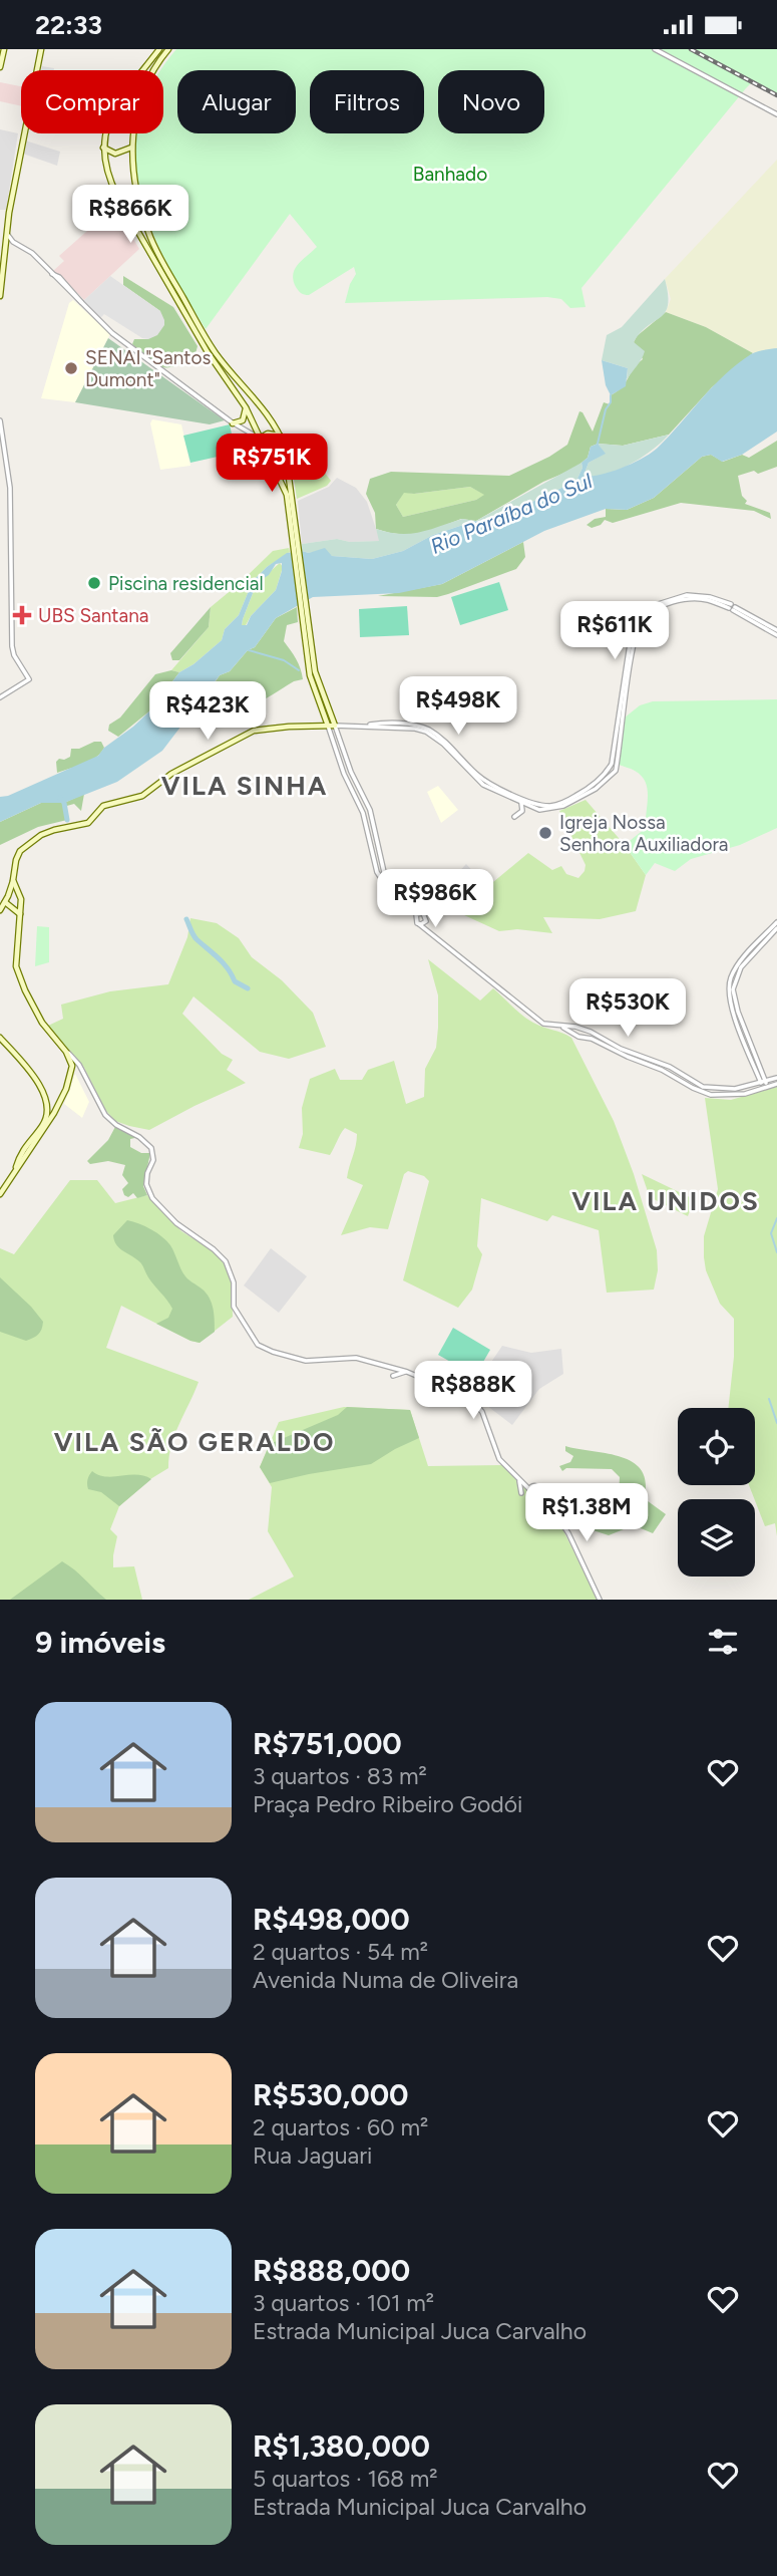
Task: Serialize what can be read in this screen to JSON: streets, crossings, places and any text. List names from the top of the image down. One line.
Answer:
{"districts":["VILA SINHA","VILA UNIDOS","VILA SÃO GERALDO"],"water":["Rio Paraíba do Sul"],"parks":["Banhado"],"places":{"other":["SENAI \"Santos Dumont\"","Piscina residencial","Igreja Nossa Senhora Auxiliadora"],"health":["UBS Santana"]},"page":{"status":"22:33","chip":["Comprar","Alugar","Filtros","Novo"],"price":["R$866K","R$751K","R$611K","R$498K","R$423K","R$986K","R$530K","R$888K","R$1.38M"],"heading":"9 imóveis","list":[{"name":"R$751,000","note":"3 quartos · 83 m² · Praça Pedro Ribeiro Godói"},{"name":"R$498,000","note":"2 quartos · 54 m² · Avenida Numa de Oliveira"},{"name":"R$530,000","note":"2 quartos · 60 m² · Rua Jaguari"},{"name":"R$888,000","note":"3 quartos · 101 m² · Estrada Municipal Juca Carvalho"},{"name":"R$1,380,000","note":"5 quartos · 168 m² · Estrada Municipal Juca Carvalho"}]}}
